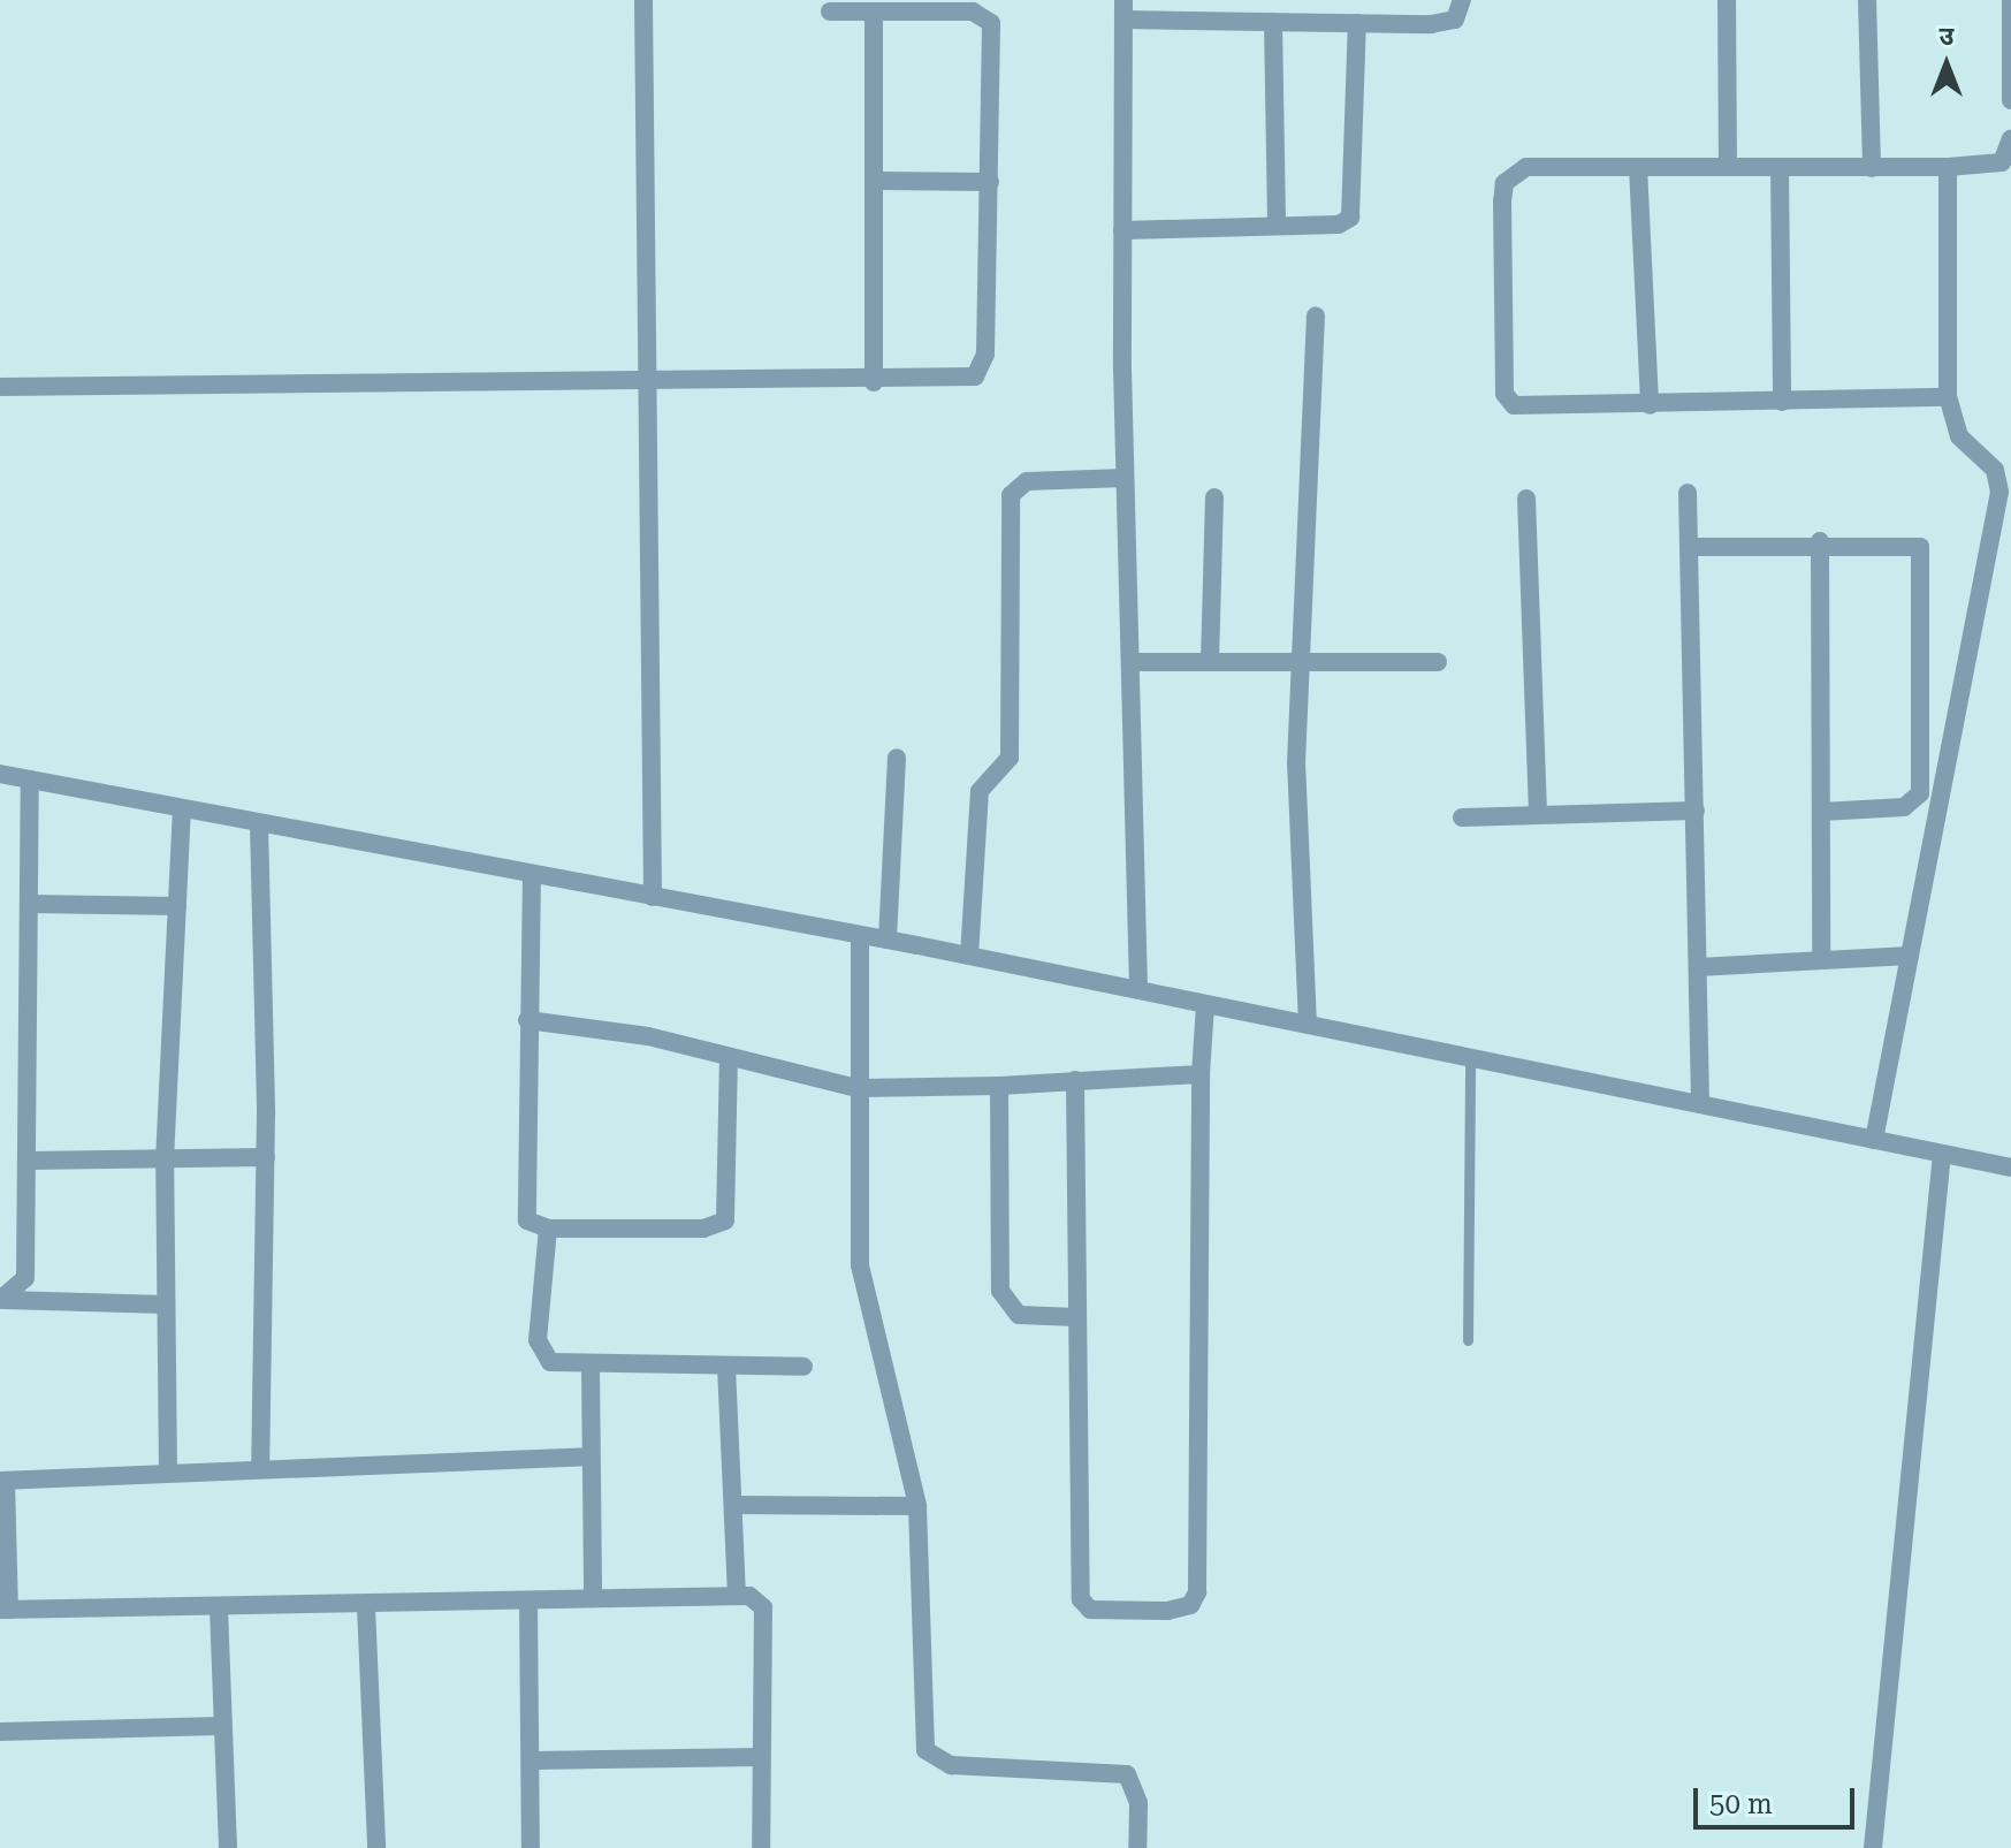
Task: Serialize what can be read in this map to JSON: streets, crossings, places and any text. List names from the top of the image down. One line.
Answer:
{"scale_bar":"50 m","north":"top"}
